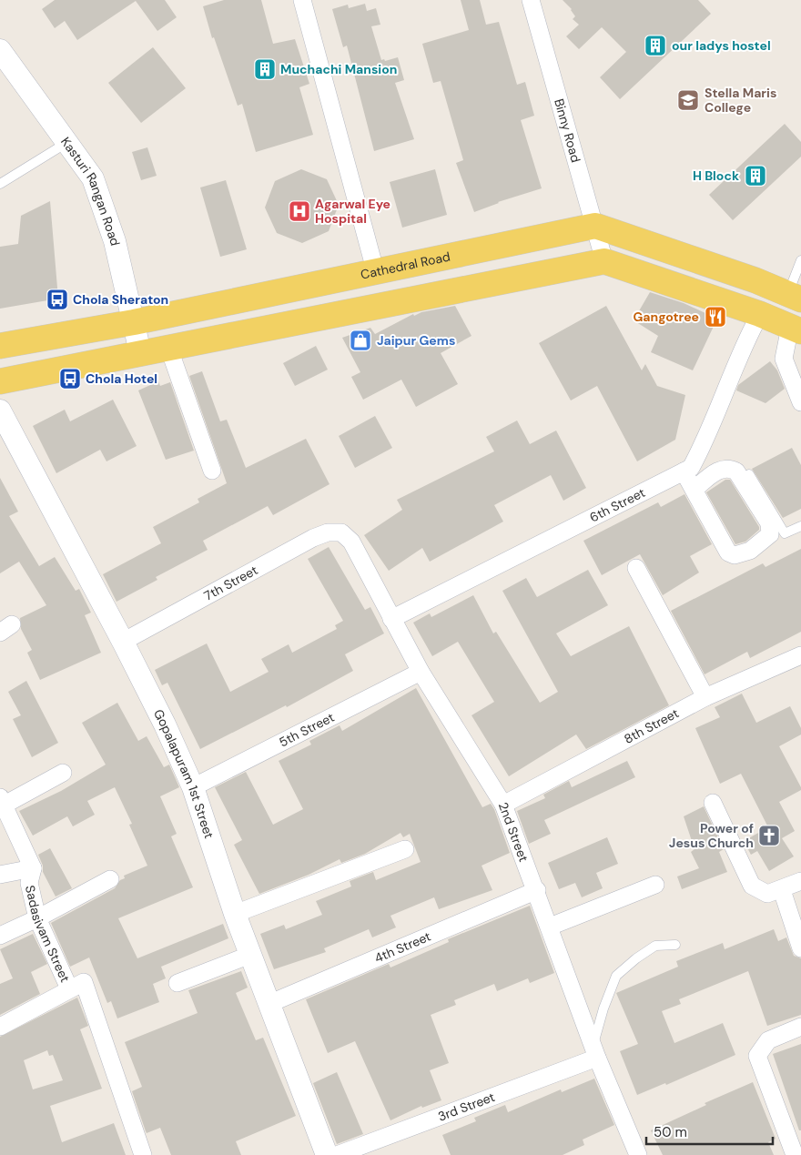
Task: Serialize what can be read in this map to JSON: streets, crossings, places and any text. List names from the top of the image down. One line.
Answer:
{"streets":{"main road":["Cathedral Road"],"street":["Binny Road","Kasturi Rangan Road","6th Street","7th Street","8th Street","5th Street","Gopalapuram 1st Street","2nd Street","Sadasivam Street","4th Street","3rd Street"]},"crossings":[["Binny Road","Cathedral Road"],["Kasturi Rangan Road","Cathedral Road"],["6th Street","2nd Street"],["7th Street","Gopalapuram 1st Street"],["7th Street","2nd Street"],["8th Street","2nd Street"],["5th Street","Gopalapuram 1st Street"],["5th Street","2nd Street"],["Gopalapuram 1st Street","4th Street"],["2nd Street","4th Street"],["2nd Street","3rd Street"]],"places":{"building":["our ladys hostel","Muchachi Mansion","H Block"],"school or university":["Stella Maris College"],"hospital":["Agarwal Eye Hospital"],"bus stop":["Chola Sheraton","Chola Hotel"],"restaurant":["Gangotree"],"shop":["Jaipur Gems"],"church":["Power of Jesus Church"]},"scale_bar":"50 m"}
